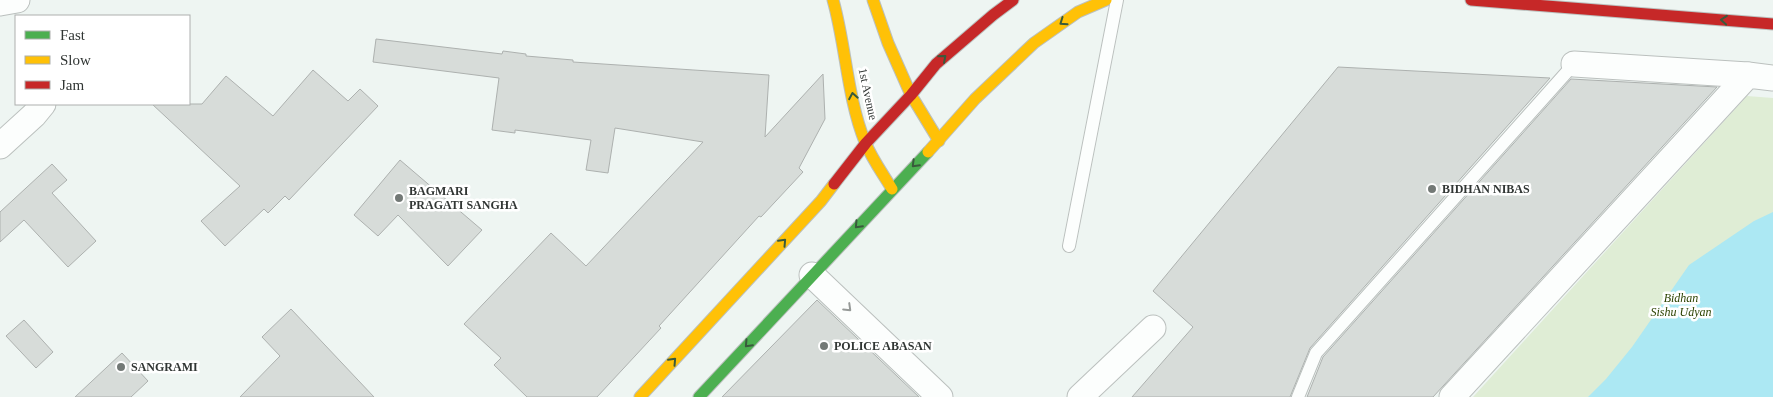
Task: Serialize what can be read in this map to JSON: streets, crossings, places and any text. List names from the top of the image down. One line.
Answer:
{"streets":{"main road":["1st Avenue"]},"parks":["Bidhan Sishu Udyan"],"places":["BIDHAN NIBAS","BAGMARI PRAGATI SANGHA","POLICE ABASAN","SANGRAMI"],"legend":["Fast","Slow","Jam"]}
